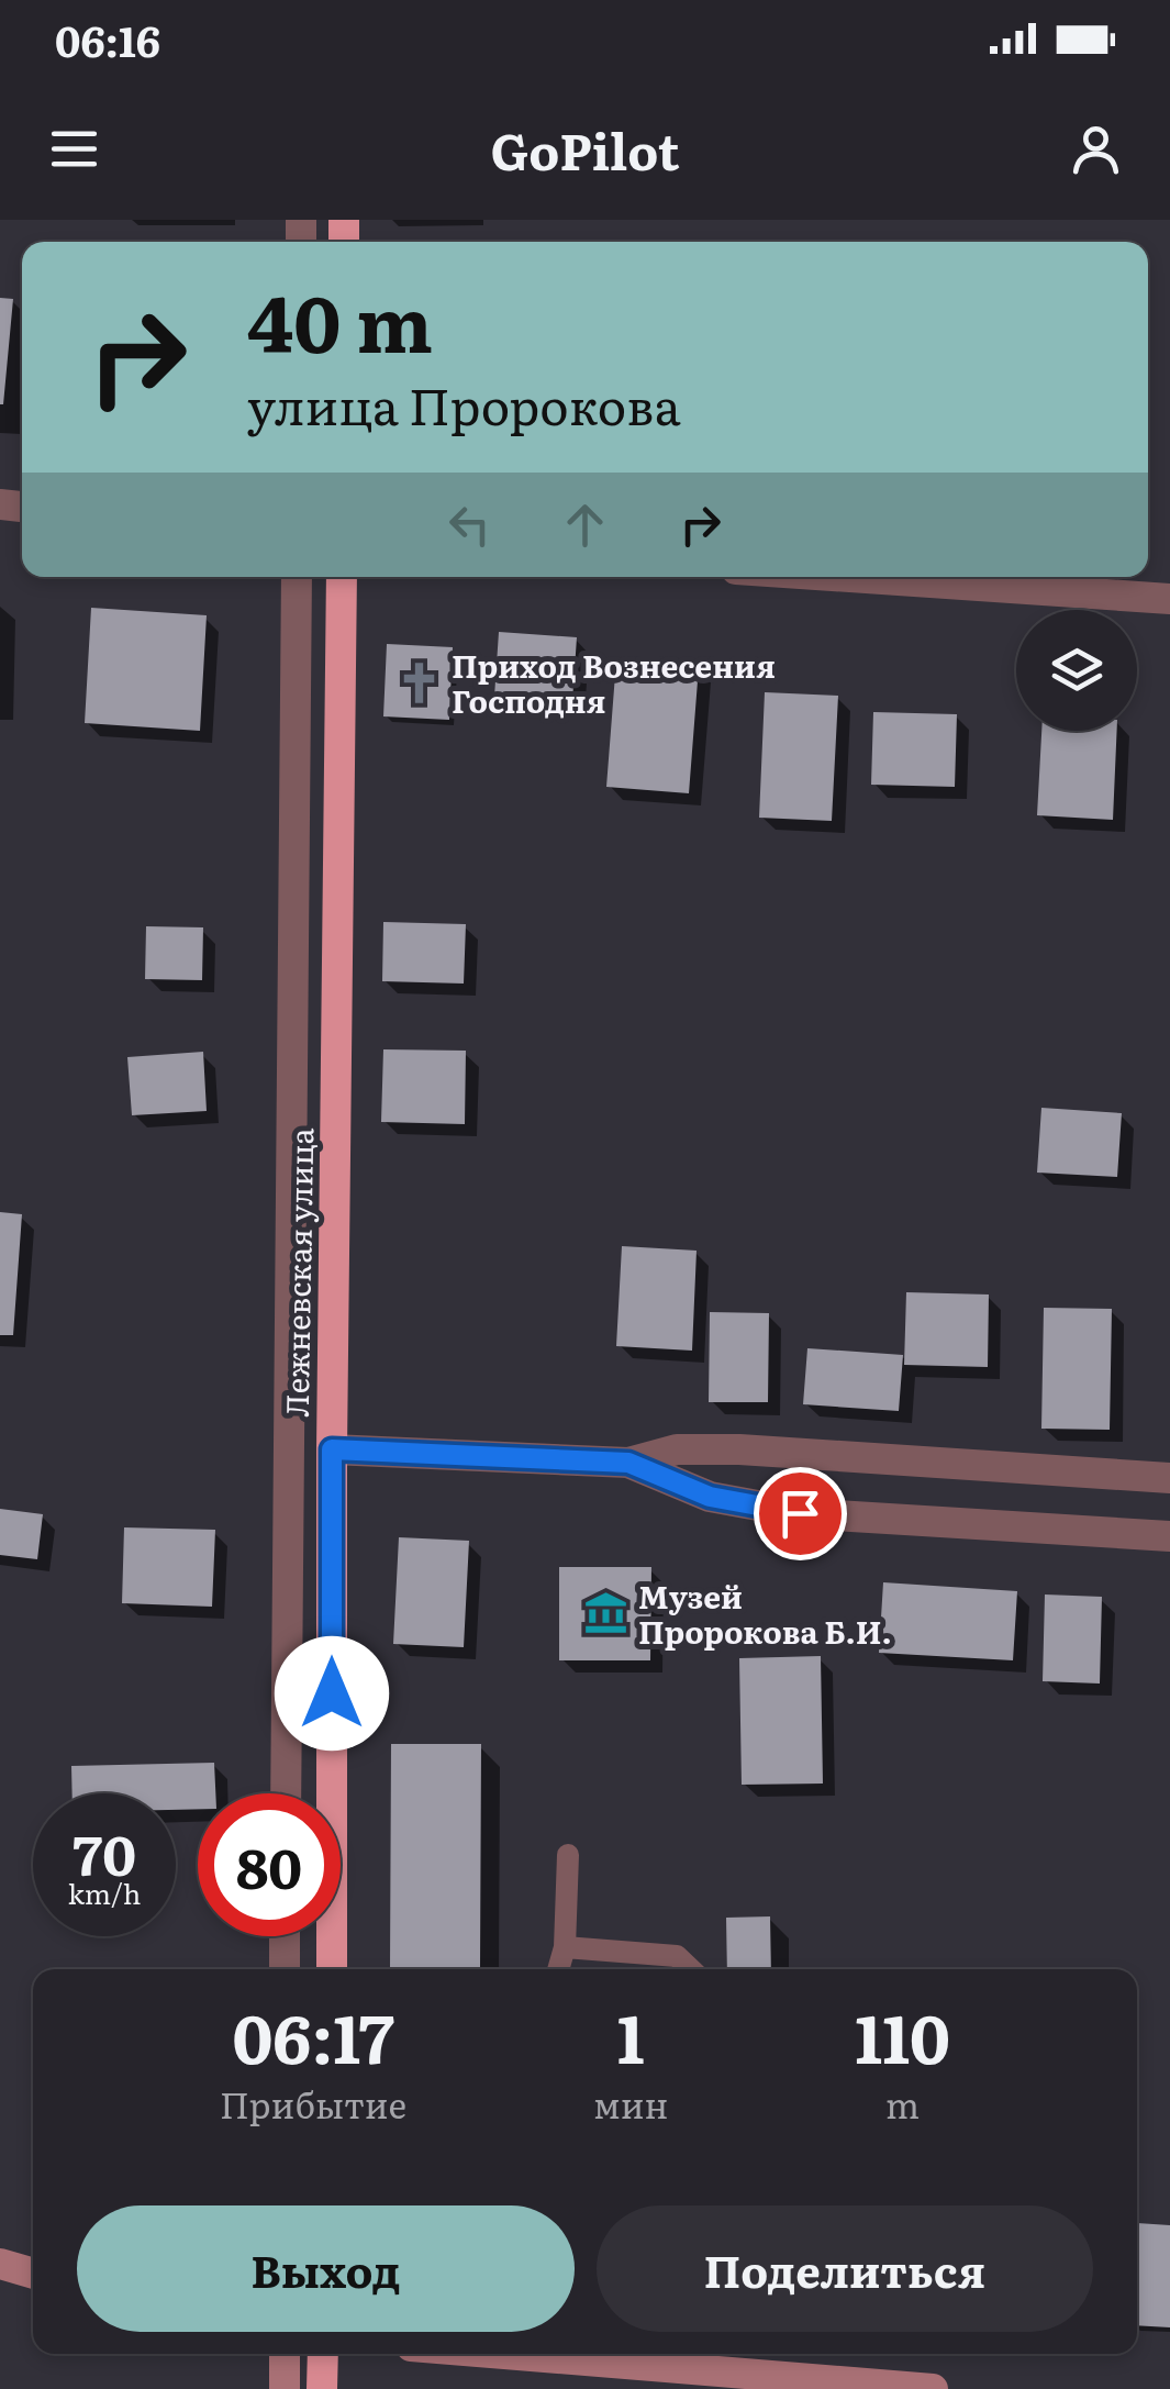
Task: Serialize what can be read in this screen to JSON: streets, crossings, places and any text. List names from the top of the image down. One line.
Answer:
{"streets":{"highway":["Лежневская улица"]},"places":{"church":["Приход Вознесения Господня"],"museum":["Музей Пророкова Б.И."]},"page":{"status":"06:16","header":"GoPilot","turn":["40 m","улица Пророкова"],"speed":"70 km/h","limit":"80","eta":["06:17","Прибытие","1","мин","110","m"],"buttons":["Выход","Поделиться"]}}
